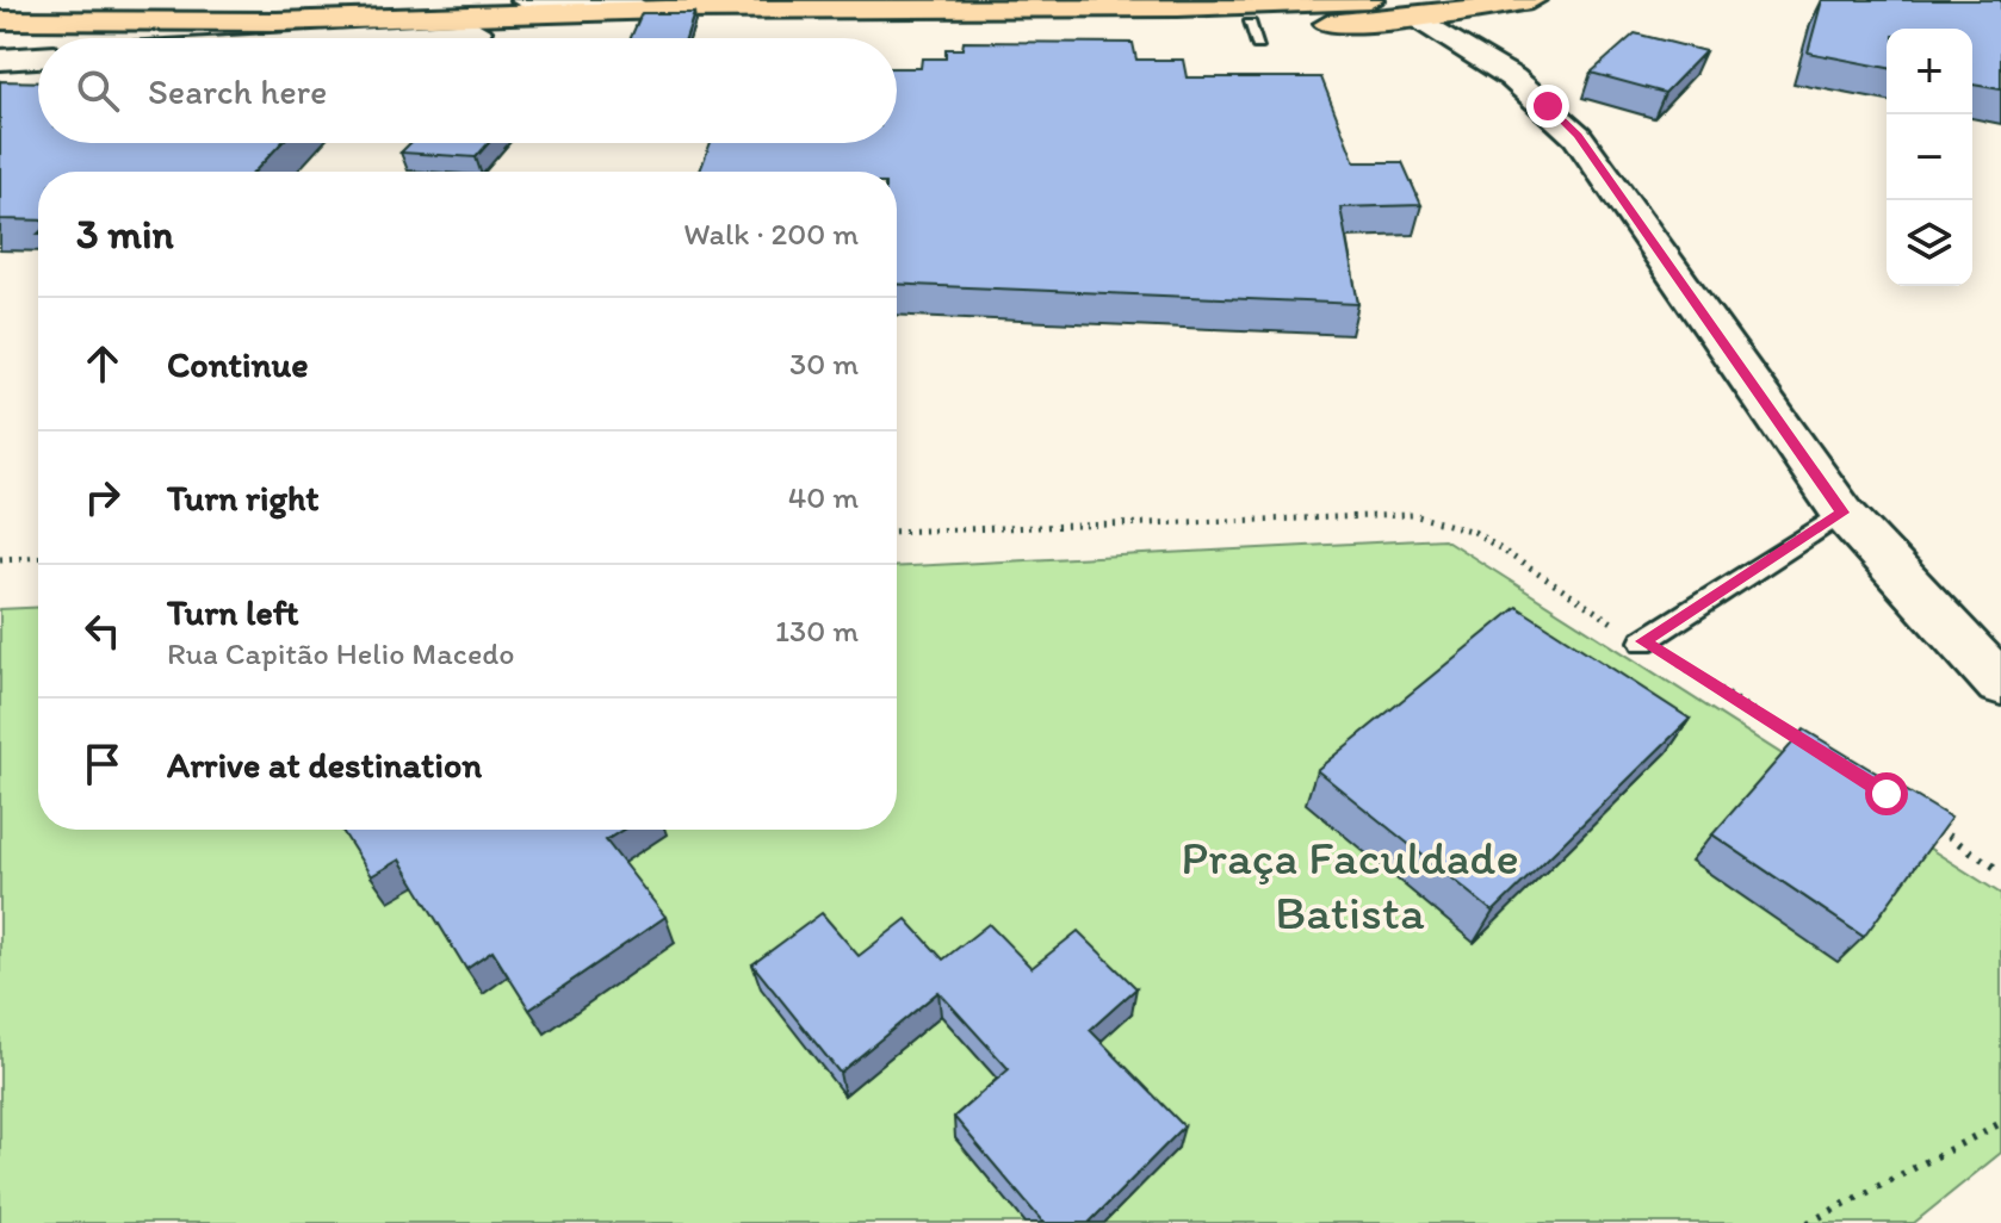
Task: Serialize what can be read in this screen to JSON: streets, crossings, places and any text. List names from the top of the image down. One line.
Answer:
{"parks":["Praça Faculdade Batista"],"page":{"map_buttons":["+","−"],"search":"Search here","heading":["3 min","Walk · 200 m"],"list":[["Continue","30 m"],["Turn right","40 m"],["Turn left","Rua Capitão Helio Macedo","130 m"],"Arrive at destination"]}}
